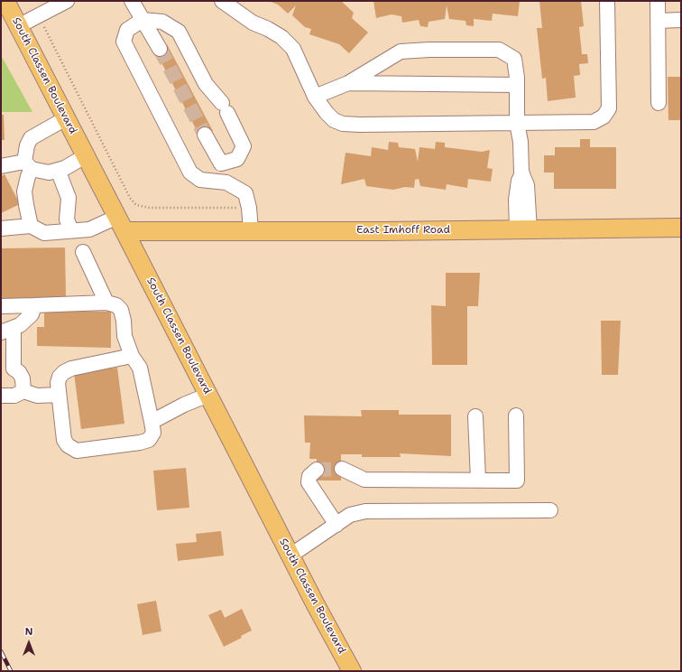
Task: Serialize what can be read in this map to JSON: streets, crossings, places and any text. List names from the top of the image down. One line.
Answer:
{"streets":{"main road":["South Classen Boulevard","East Imhoff Road"]},"crossings":[["South Classen Boulevard","East Imhoff Road"]],"north":"top"}
